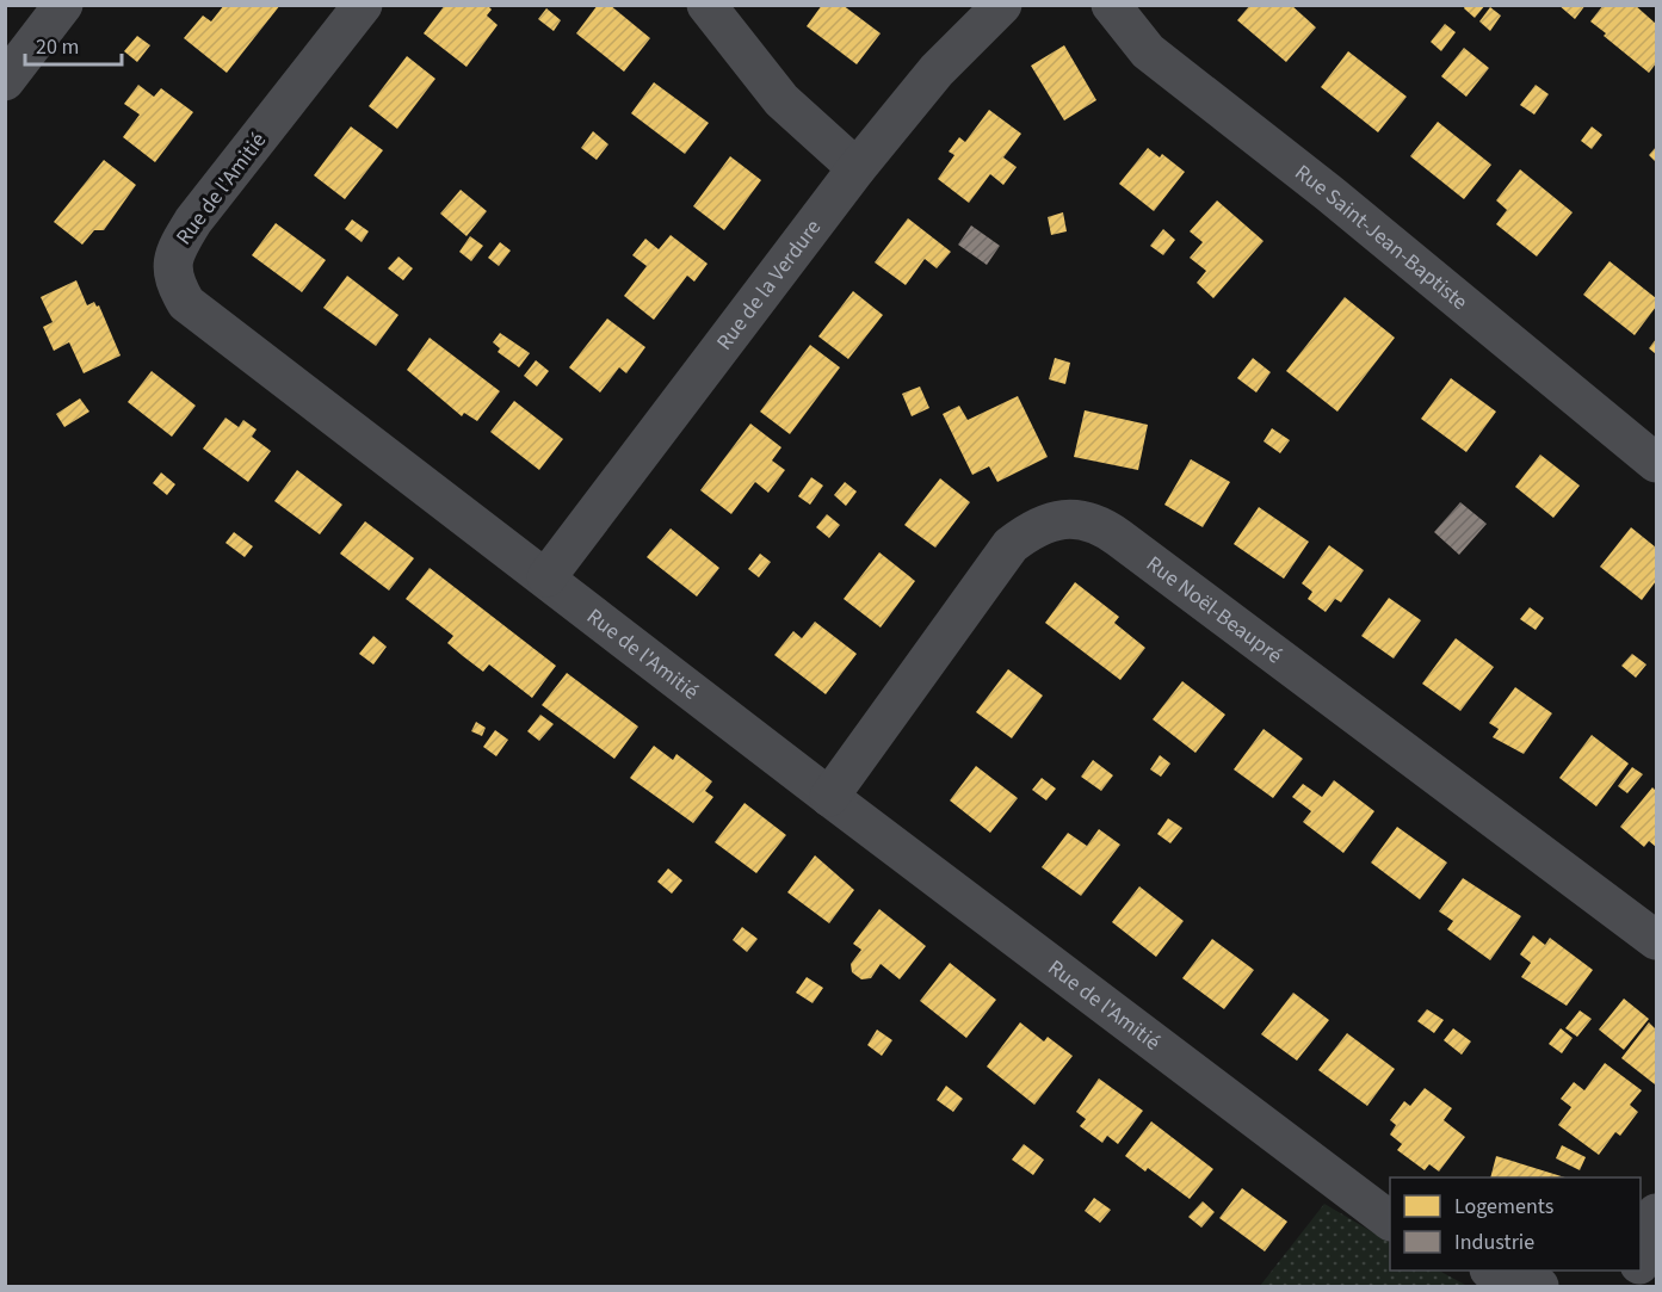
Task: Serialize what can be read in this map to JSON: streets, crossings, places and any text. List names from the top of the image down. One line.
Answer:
{"streets":{"street":["Rue de l'Amitié","Rue Saint-Jean-Baptiste","Rue de la Verdure","Rue Noël-Beaupré"]},"crossings":[["Rue de l'Amitié","Rue de la Verdure"],["Rue de l'Amitié","Rue Noël-Beaupré"]],"legend":["Logements","Industrie"],"scale_bar":"20 m"}
